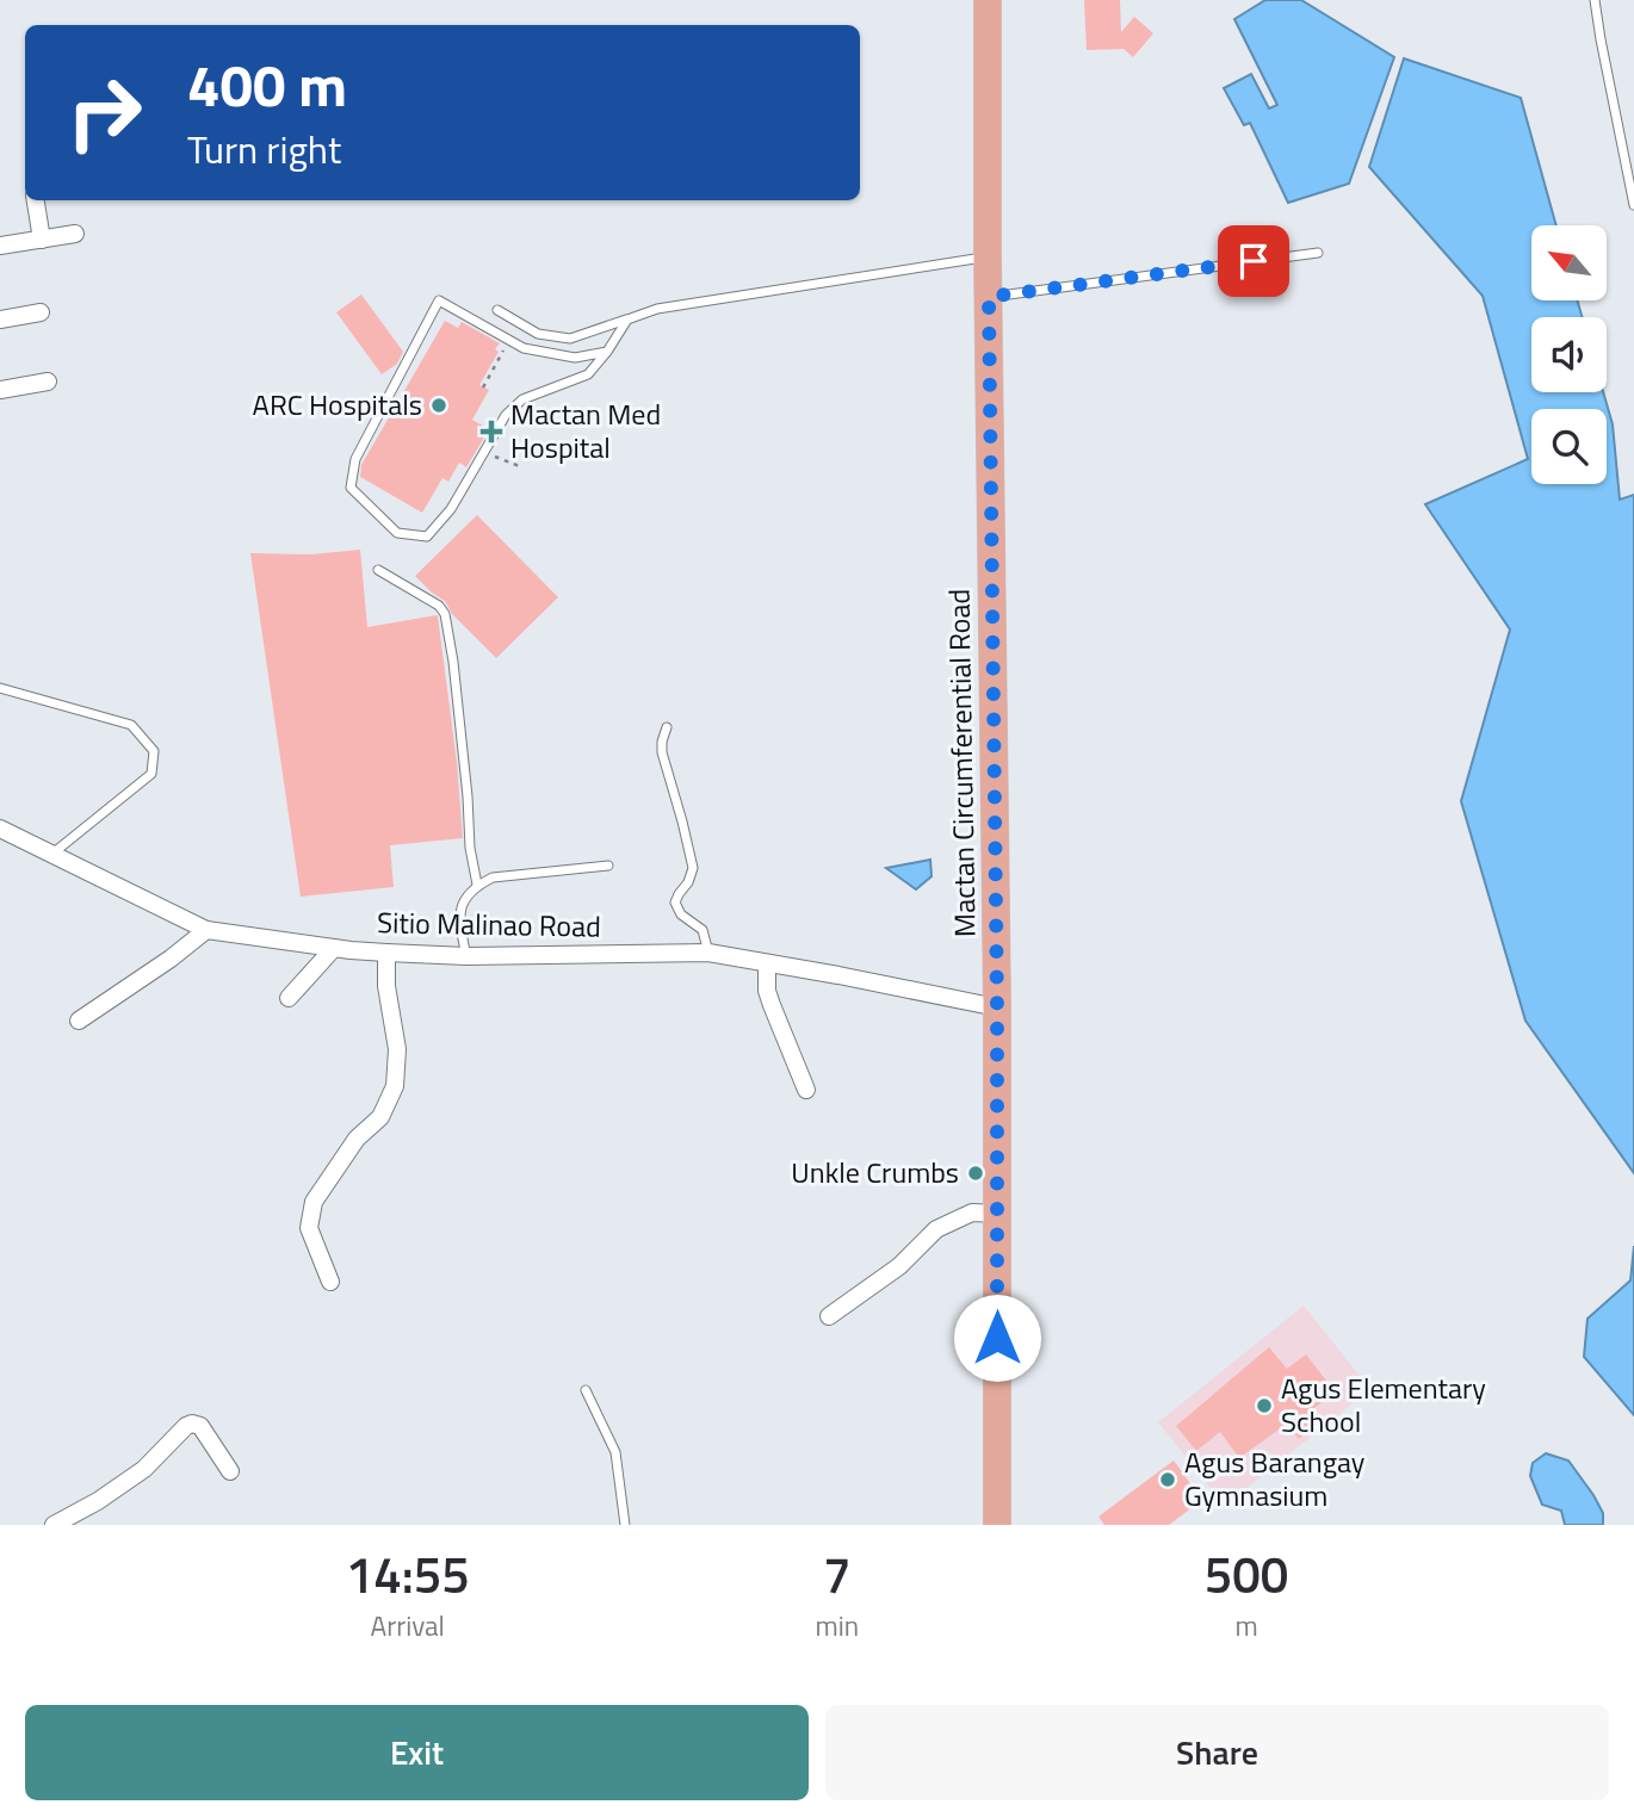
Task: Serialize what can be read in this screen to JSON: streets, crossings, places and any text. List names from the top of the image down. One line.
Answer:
{"streets":{"main road":["Mactan Circumferential Road"],"street":["Sitio Malinao Road"]},"crossings":[["Mactan Circumferential Road","Sitio Malinao Road"]],"places":{"other":["ARC Hospitals","Unkle Crumbs","Agus Elementary School","Agus Barangay Gymnasium"],"health":["Mactan Med Hospital"]},"north":"top left","page":{"turn":["400 m","Turn right"],"eta":["14:55","Arrival","7","min","500","m"],"buttons":["Exit","Share"]}}
